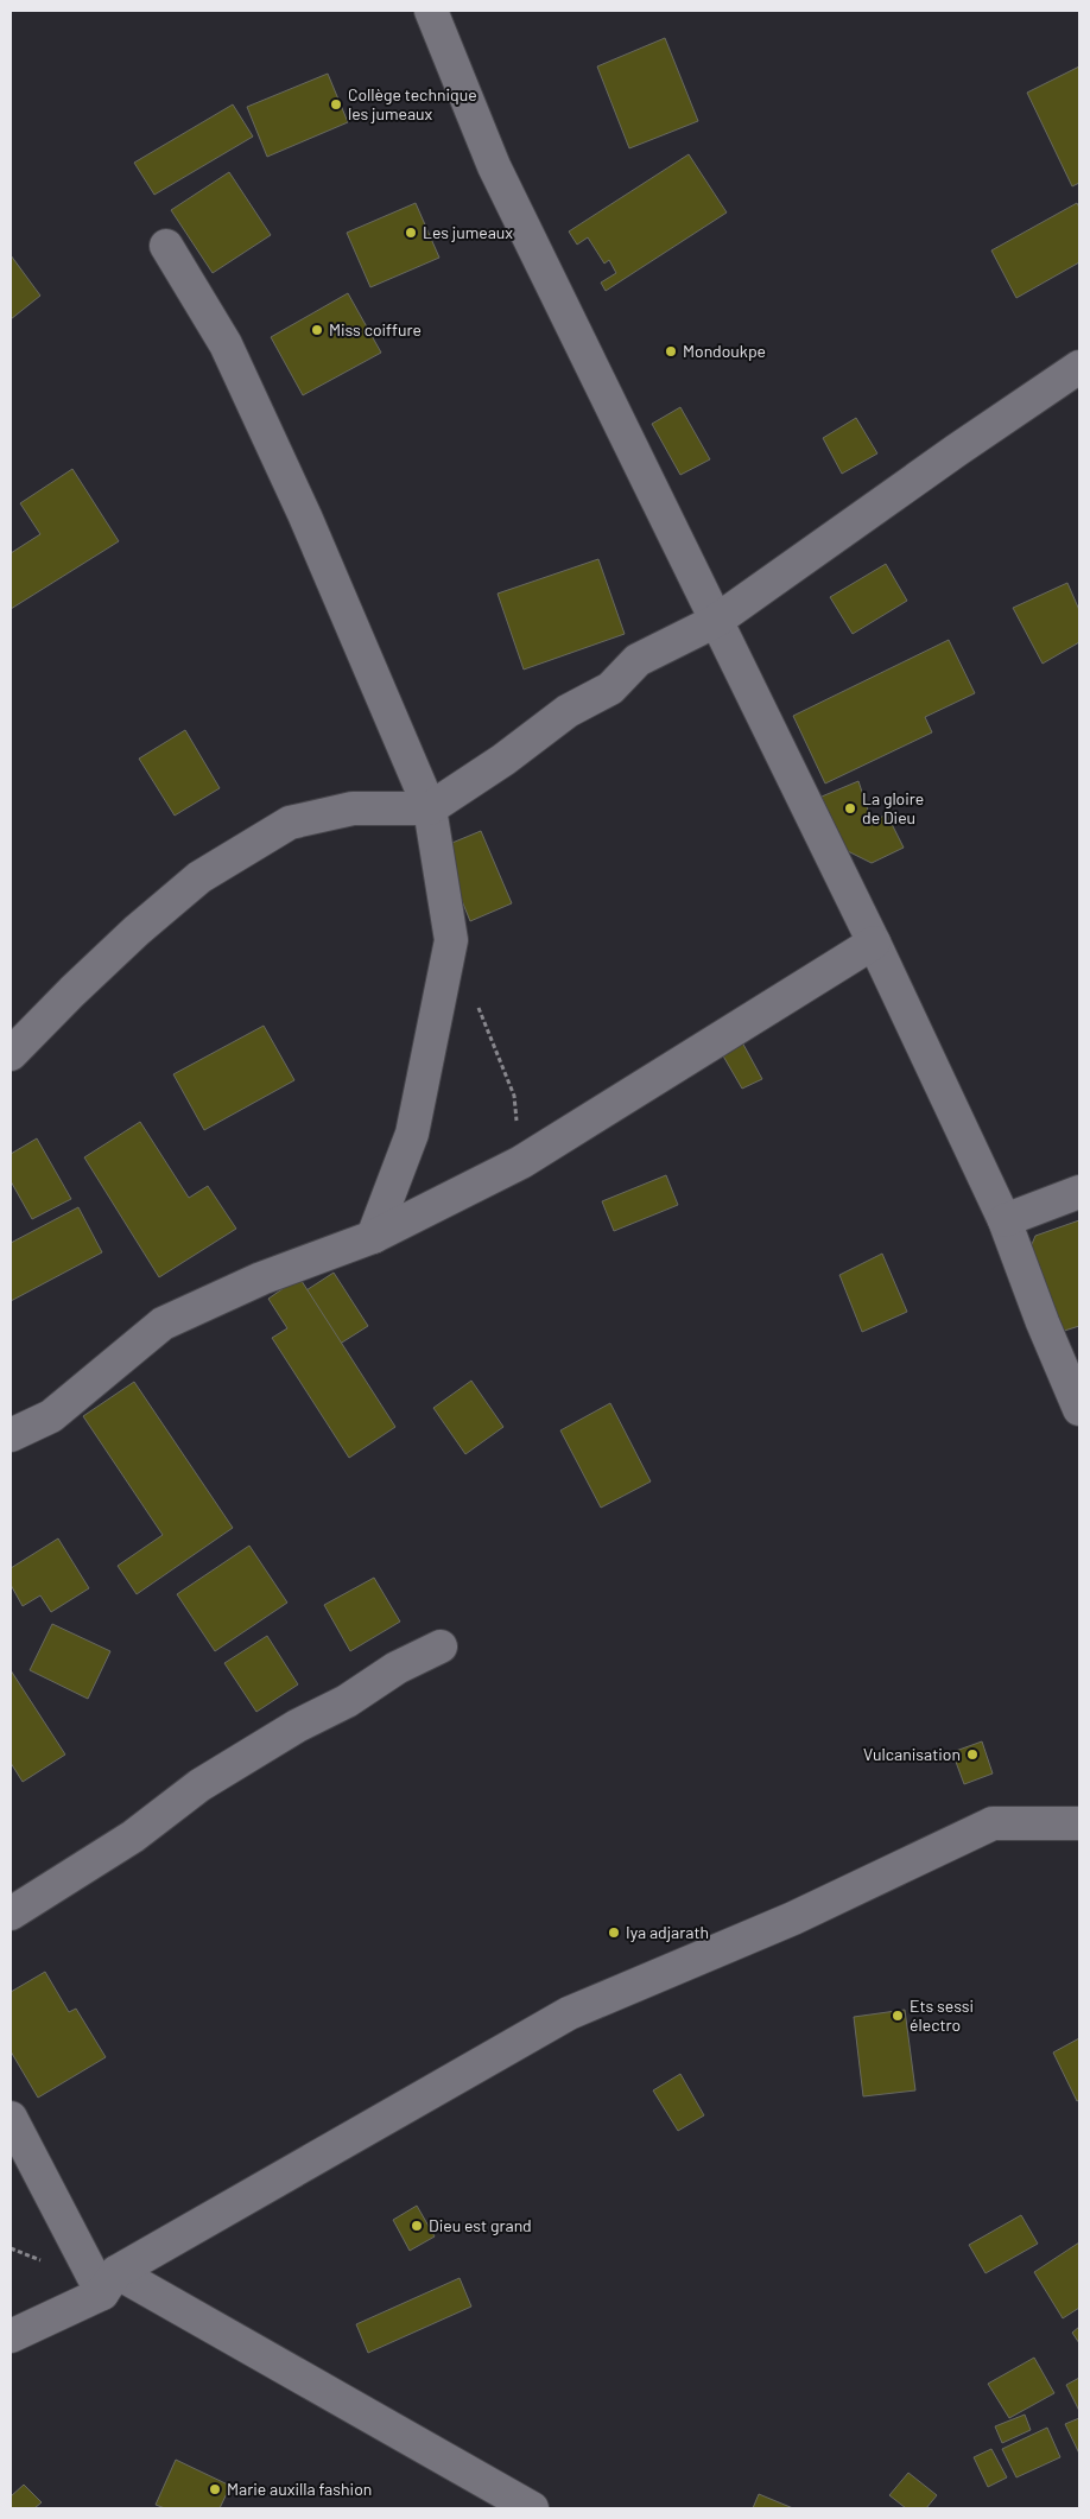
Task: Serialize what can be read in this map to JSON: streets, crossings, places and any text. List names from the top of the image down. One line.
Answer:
{"places":["Collège technique les jumeaux","Les jumeaux","Miss coiffure","Mondoukpe","La gloire de Dieu","Vulcanisation","Iya adjarath","Ets sessi électro","Dieu est grand","Marie auxilla fashion"]}
